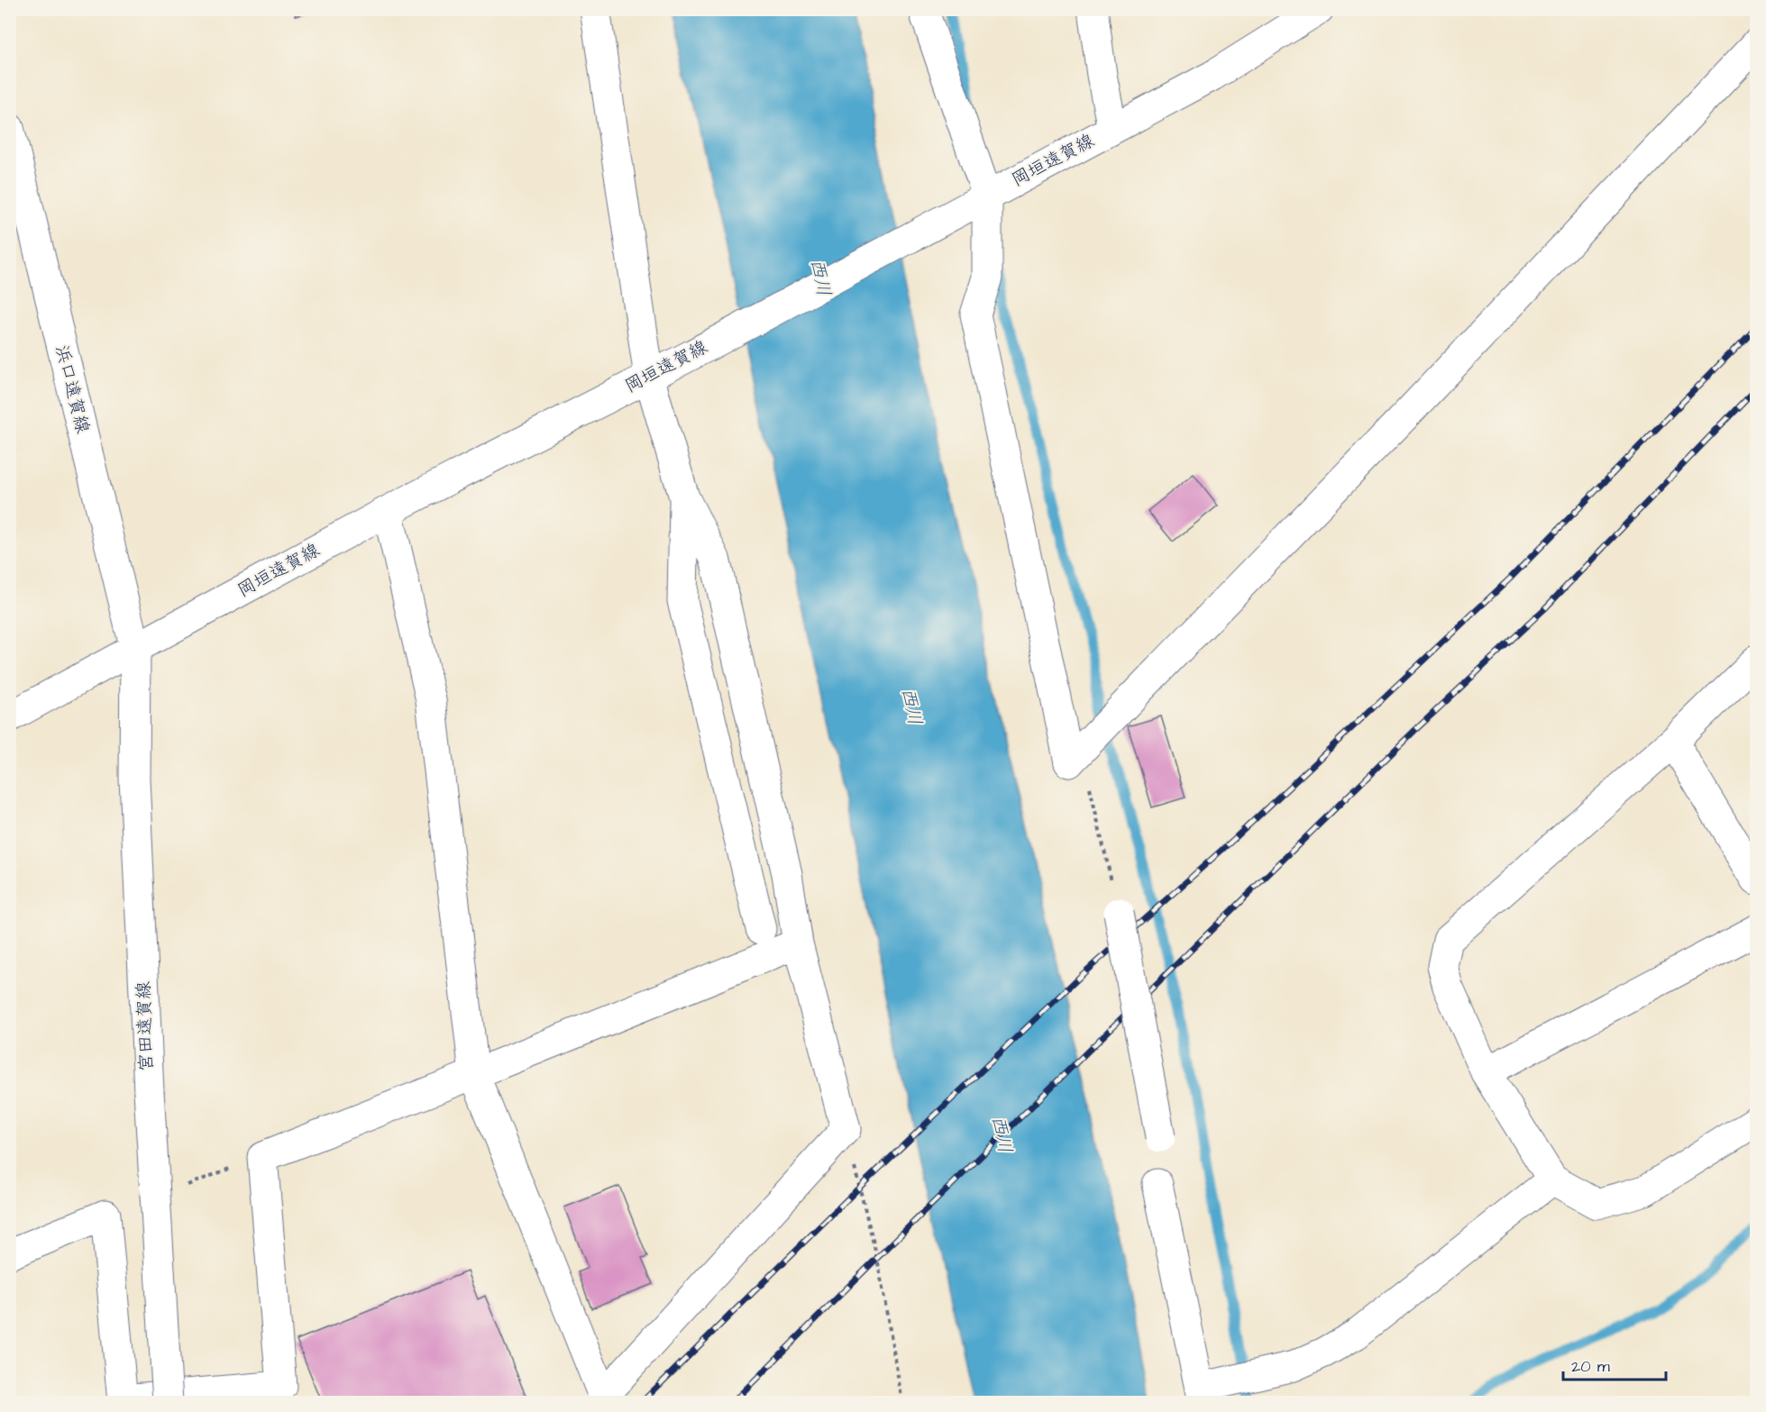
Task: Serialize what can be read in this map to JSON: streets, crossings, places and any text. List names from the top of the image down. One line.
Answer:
{"streets":{"street":["岡垣遠賀線","浜口遠賀線","宮田遠賀線"]},"crossings":[["岡垣遠賀線","浜口遠賀線"],["岡垣遠賀線","宮田遠賀線"],["浜口遠賀線","宮田遠賀線"]],"water":["西川"],"scale_bar":"20 m"}
